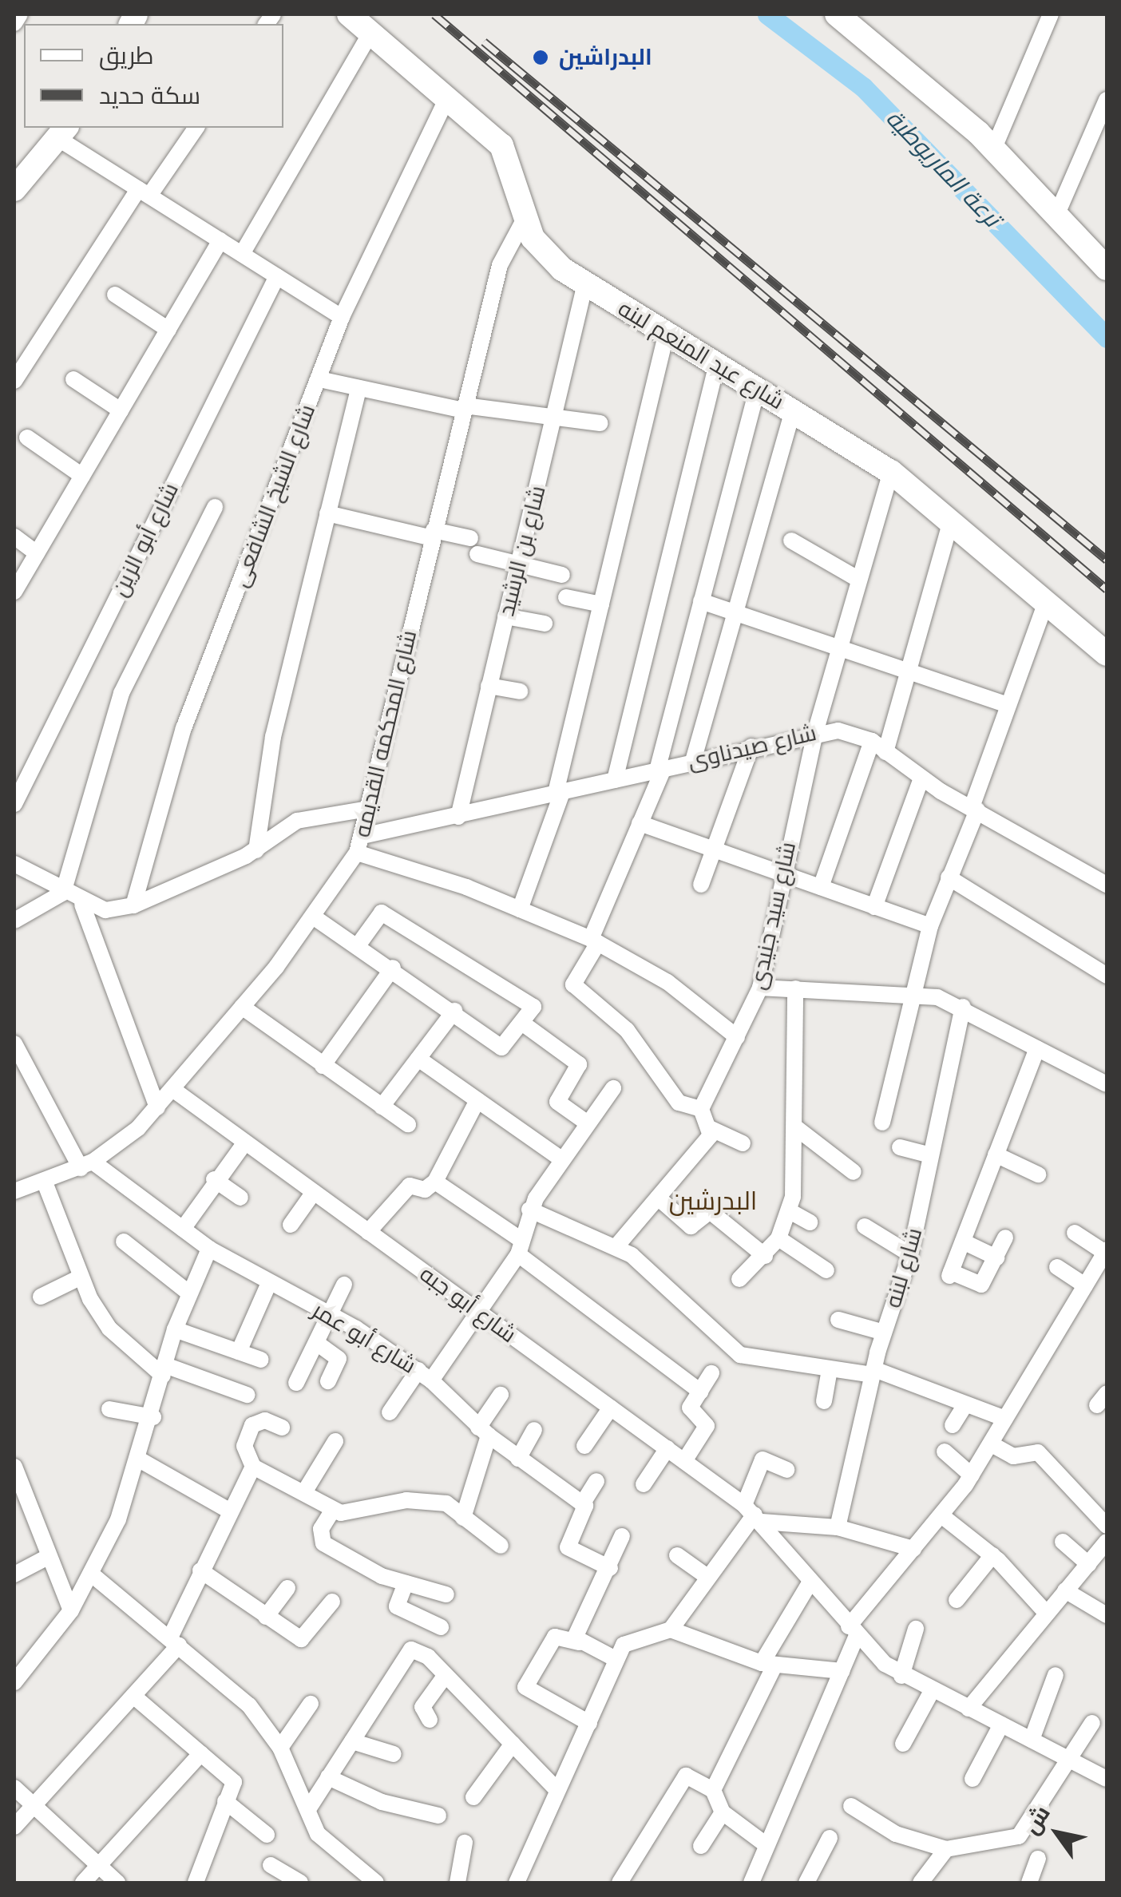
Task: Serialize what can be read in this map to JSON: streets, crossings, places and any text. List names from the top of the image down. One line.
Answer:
{"streets":{"main road":["شارع عبد المنعم لبنه"],"street":["شارع الشيخ الشافعى","شارع أبو الزين","شارع بن الرشيد","شارع المحكمه القديمه","شارع صيدناوى","شارع سيد جنيدى","شارع لبنه","شارع أبو جبه","شارع أبو عمر"]},"crossings":[["شارع عبد المنعم لبنه","شارع الشيخ الشافعى"],["شارع عبد المنعم لبنه","شارع بن الرشيد"],["شارع عبد المنعم لبنه","شارع المحكمه القديمه"],["شارع عبد المنعم لبنه","شارع سيد جنيدى"],["شارع بن الرشيد","شارع صيدناوى"],["شارع المحكمه القديمه","شارع صيدناوى"],["شارع المحكمه القديمه","شارع أبو جبه"],["شارع المحكمه القديمه","شارع أبو عمر"],["شارع صيدناوى","شارع سيد جنيدى"]],"districts":["البدرشين"],"water":["ترعة الماريوطية"],"places":["البدراشين"],"legend":["طريق","سكة حديد"],"north":"top left"}
